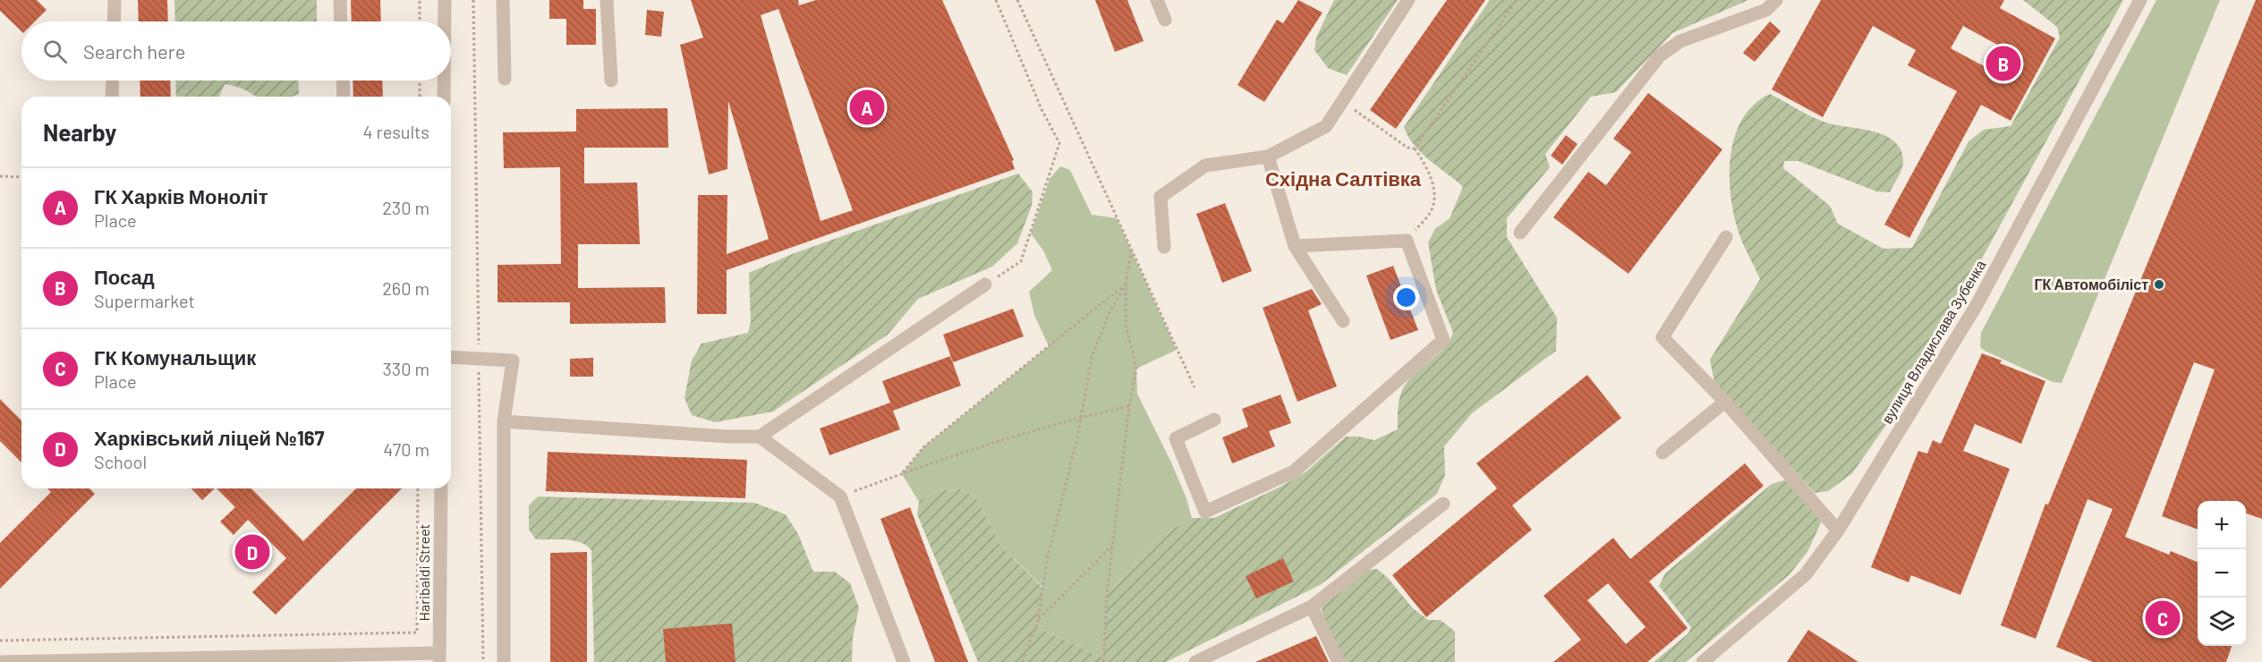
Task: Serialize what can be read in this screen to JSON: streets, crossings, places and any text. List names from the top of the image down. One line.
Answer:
{"streets":{"street":["вулиця Владислава Зубенка","Haribaldi Street"]},"districts":["Східна Салтівка"],"places":["ГК Автомобіліст"],"page":{"search":"Search here","pins":["B","A","D","C"],"heading":["Nearby","4 results"],"list":[{"mark":"A","name":"ГК Харків Моноліт","note":"Place","value":"230 m"},{"mark":"B","name":"Посад","note":"Supermarket","value":"260 m"},{"mark":"C","name":"ГК Комунальщик","note":"Place","value":"330 m"},{"mark":"D","name":"Харківський ліцей №167","note":"School","value":"470 m"}],"map_buttons":["+","−"]}}
